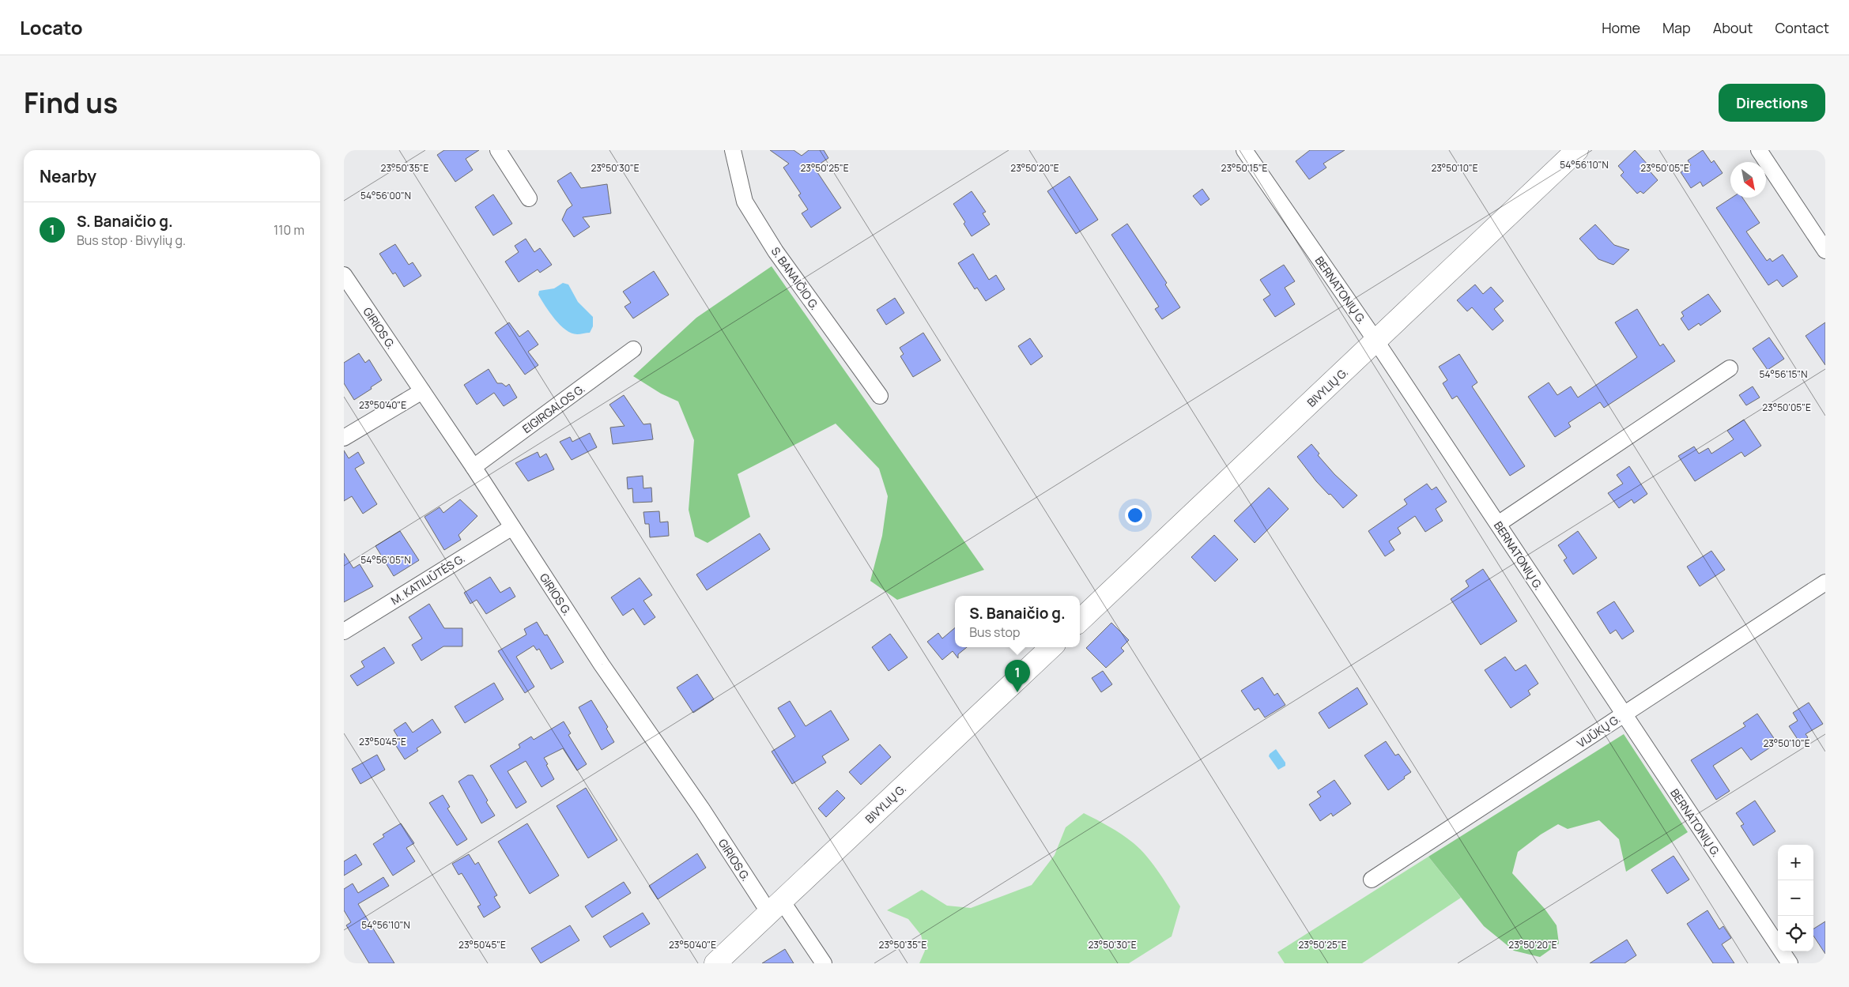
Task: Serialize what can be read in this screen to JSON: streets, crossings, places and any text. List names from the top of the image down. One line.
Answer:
{"streets":{"street":["S. BANAIČIO G.","BERNATONIŲ G.","GIRIOS G.","BIVYLIŲ G.","EIGIRGALOS G.","M. KATILIŪTĖS G.","VIJŪKŲ G."]},"crossings":[["BERNATONIŲ G.","BIVYLIŲ G."],["BERNATONIŲ G.","VIJŪKŲ G."],["GIRIOS G.","BIVYLIŲ G."],["GIRIOS G.","EIGIRGALOS G."],["GIRIOS G.","M. KATILIŪTĖS G."]],"north":"bottom right","page":{"header":"Locato","nav":["Home","Map","About","Contact"],"title":"Find us","buttons":"Directions","heading":"Nearby","list":[{"mark":"1","name":"S. Banaičio g.","note":"Bus stop · Bivylių g.","value":"110 m"}],"popup":["S. Banaičio g.","Bus stop"],"pins":"1","map_buttons":["+","−"]},"coordinates":["54°56'10\"N","23°50'35\"E","23°50'30\"E","23°50'25\"E","23°50'20\"E","23°50'15\"E","23°50'10\"E","23°50'05\"E","54°56'00\"N","54°56'15\"N","23°50'40\"E","54°56'05\"N","23°50'45\"E"]}
